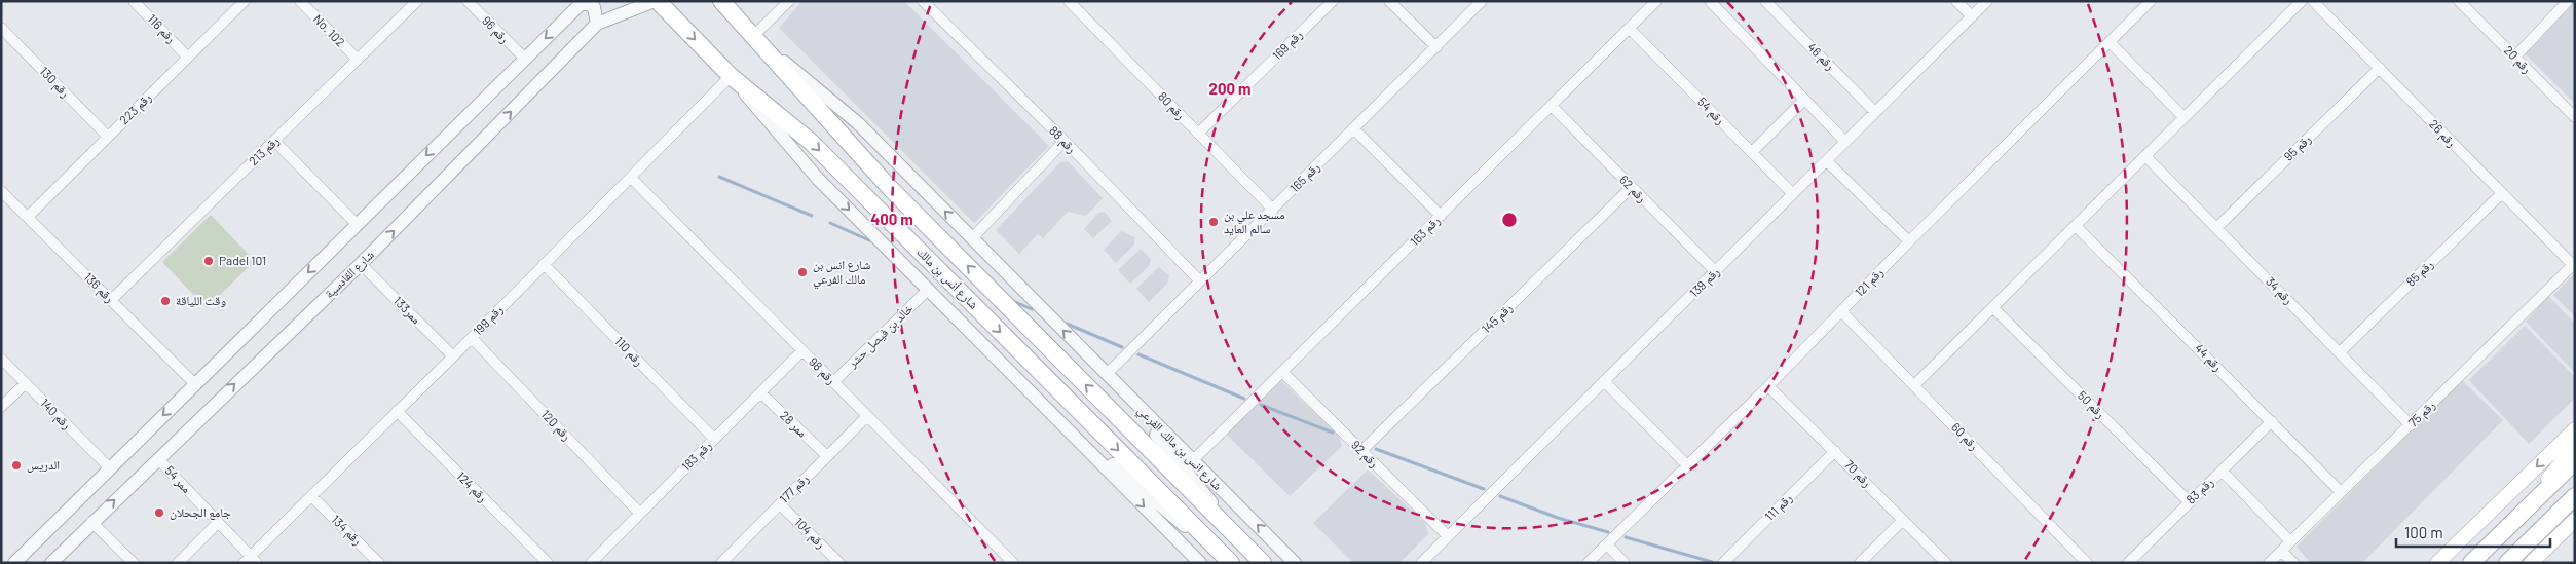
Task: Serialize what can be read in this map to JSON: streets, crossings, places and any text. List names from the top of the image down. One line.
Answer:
{"streets":{"main road":["شارع أنس بن مالك"],"street":["رقم 116","رقم 96","No. 102","رقم 169","رقم 46","رقم 20","رقم 130","رقم 80","رقم 223","رقم 54","رقم 26","رقم 88","رقم 95","رقم 213","رقم 165","رقم 62","رقم 163","رقم 85","شارع القادسية","رقم 139","رقم 121","رقم 136","رقم 34","ممر133","رقم 145","رقم 199","خالد بن فيصل حشر","رقم 110","رقم 44","رقم 98","رقم 50","رقم 140","رقم 75","ممر 28","رقم 120","رقم 60","شارع انس بن مالك الفرعي","رقم 92","رقم 183","رقم 70","ممر 54","رقم 124","رقم 177","رقم 83","رقم 111","رقم 134","رقم 104"]},"crossings":[["رقم 116","رقم 223"],["No. 102","رقم 213"],["رقم 169","رقم 80"],["رقم 46","رقم 139"],["رقم 130","رقم 223"],["رقم 80","رقم 165"],["رقم 223","رقم 136"],["رقم 54","رقم 163"],["رقم 54","رقم 139"],["رقم 26","رقم 95"],["رقم 26","رقم 85"],["رقم 26","رقم 75"],["رقم 88","رقم 165"],["رقم 95","رقم 34"],["رقم 213","رقم 136"],["رقم 165","شارع انس بن مالك الفرعي"],["رقم 62","رقم 163"],["رقم 62","رقم 139"],["رقم 62","رقم 145"],["رقم 163","شارع انس بن مالك الفرعي"],["رقم 163","رقم 92"],["رقم 85","رقم 34"],["شارع القادسية","شارع أنس بن مالك"],["شارع القادسية","ممر133"],["شارع أنس بن مالك","رقم 199"],["شارع أنس بن مالك","شارع انس بن مالك الفرعي"],["رقم 139","رقم 92"],["رقم 121","رقم 60"],["رقم 121","رقم 70"],["رقم 34","رقم 75"],["ممر133","رقم 199"],["رقم 145","رقم 92"],["رقم 199","رقم 110"],["رقم 199","رقم 98"],["رقم 199","رقم 120"],["رقم 199","ممر 54"],["رقم 199","رقم 124"],["رقم 199","رقم 134"],["خالد بن فيصل حشر","رقم 98"],["رقم 110","رقم 183"],["رقم 44","رقم 75"],["رقم 44","رقم 83"],["رقم 98","رقم 183"],["رقم 98","رقم 177"],["رقم 50","رقم 83"],["ممر 28","رقم 183"],["ممر 28","رقم 177"],["رقم 120","رقم 183"],["رقم 70","رقم 111"],["رقم 177","رقم 104"]],"places":["مسجد علي بن سالم العايد","Padel 101","شارع انس بن مالك الفرعي","وقت اللياقة","الدريس","جامع الجحلان"],"scale_bar":"100 m","rings":["200 m","400 m"]}
